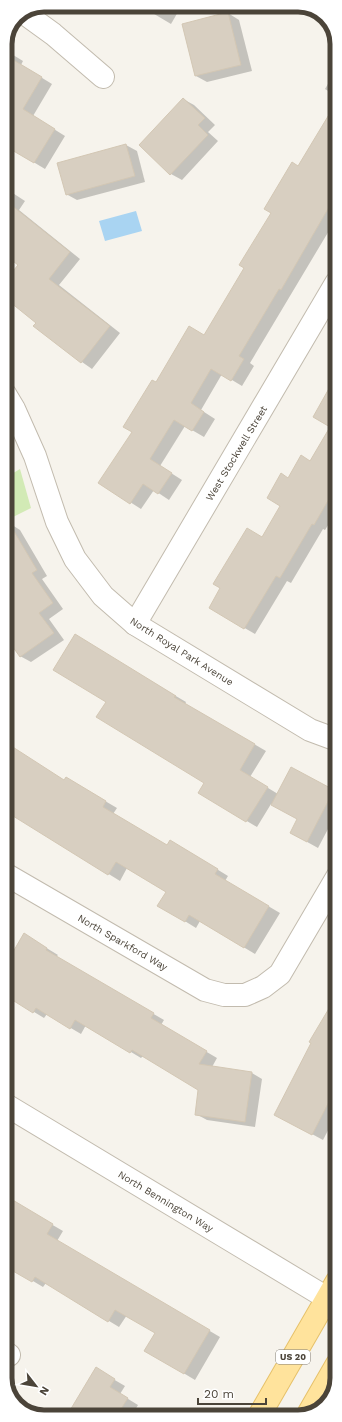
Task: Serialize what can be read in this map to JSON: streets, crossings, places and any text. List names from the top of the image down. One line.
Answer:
{"streets":{"main road":["US 20"],"street":["West Stockwell Street","North Royal Park Avenue","North Sparkford Way","North Bennington Way"]},"crossings":[["West Stockwell Street","North Royal Park Avenue"]],"scale_bar":"20 m","north":"bottom right"}
